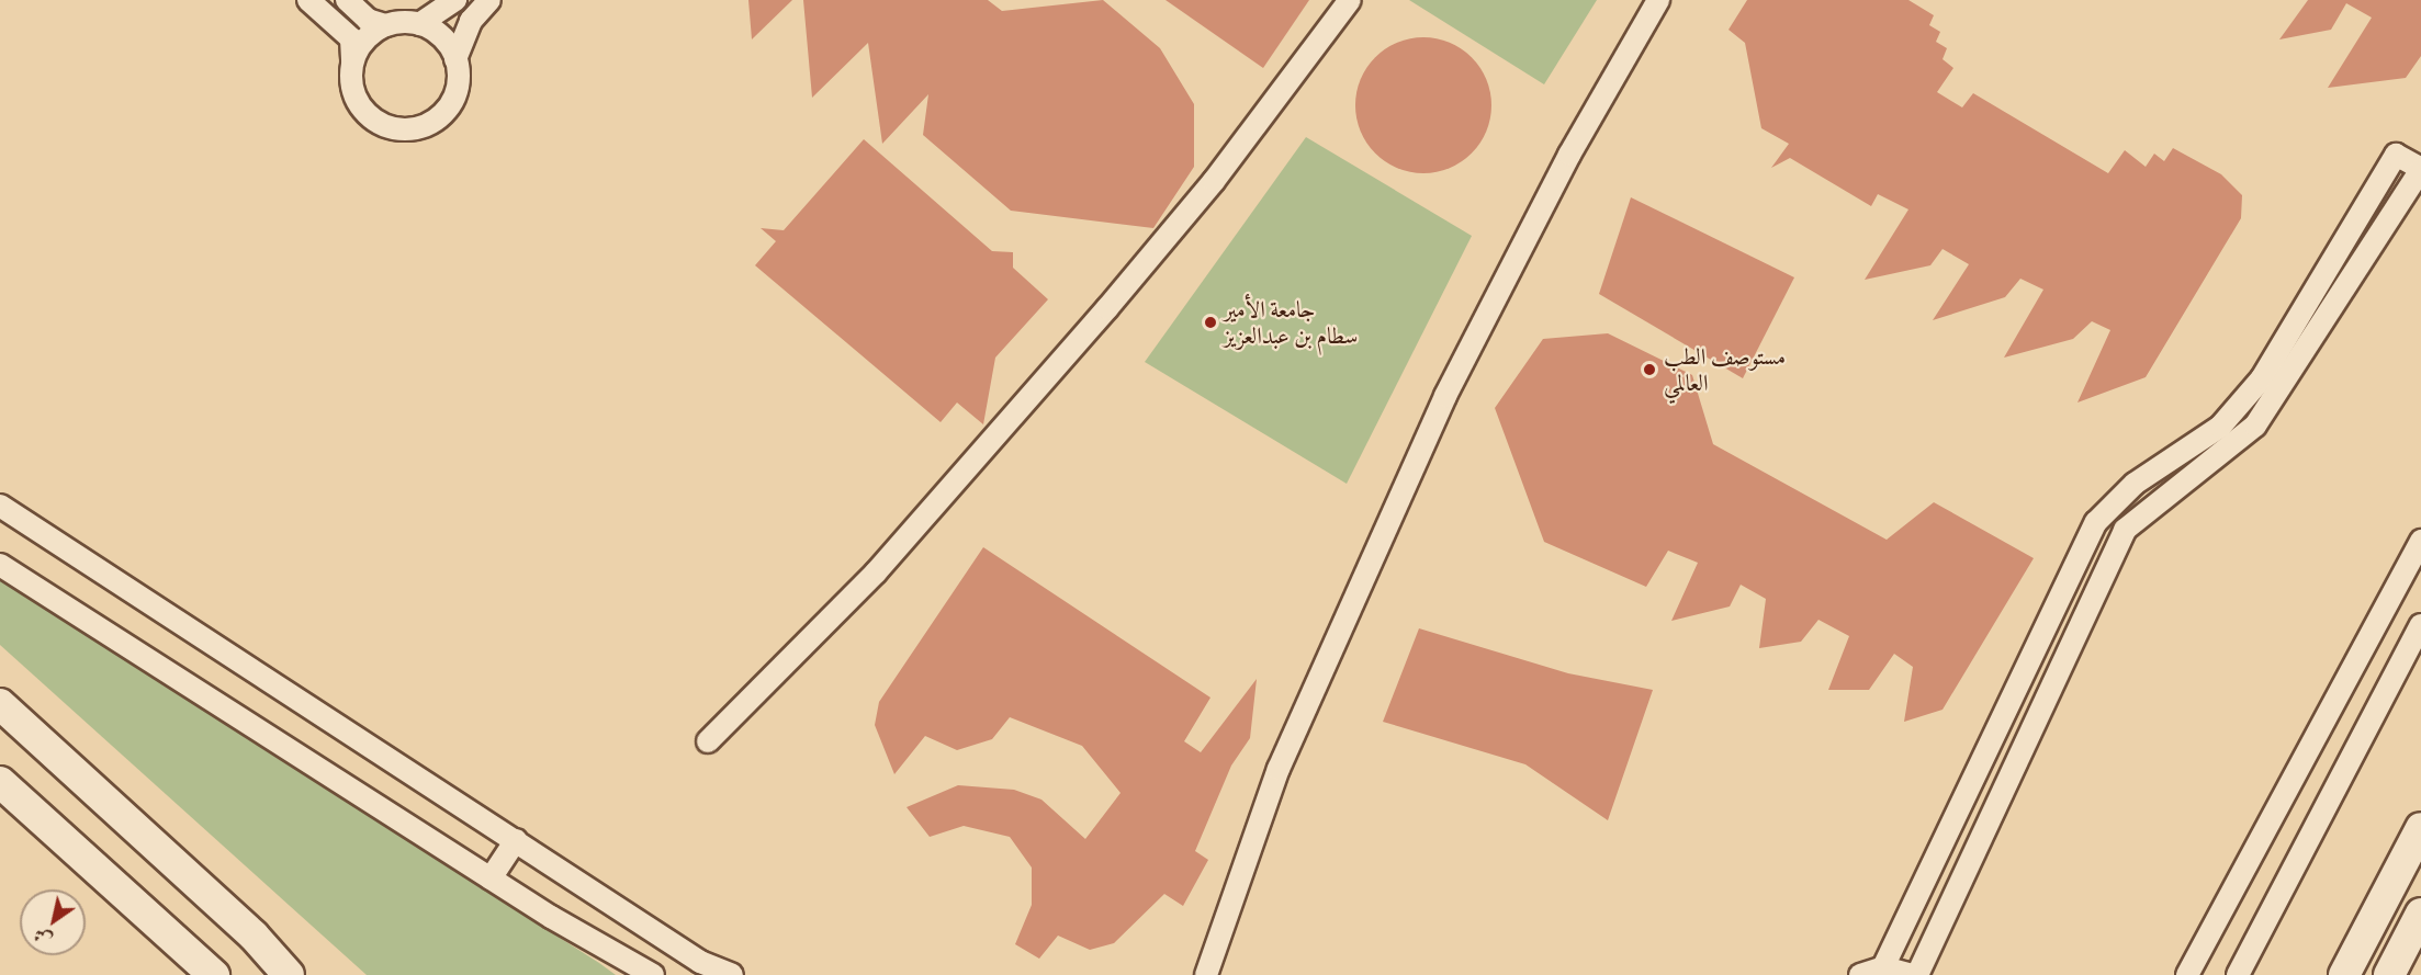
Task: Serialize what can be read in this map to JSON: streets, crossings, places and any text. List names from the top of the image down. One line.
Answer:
{"places":["جامعة الأمير سطام بن عبدالعزيز","مستوصف الطب العالمي"],"north":"bottom left"}
